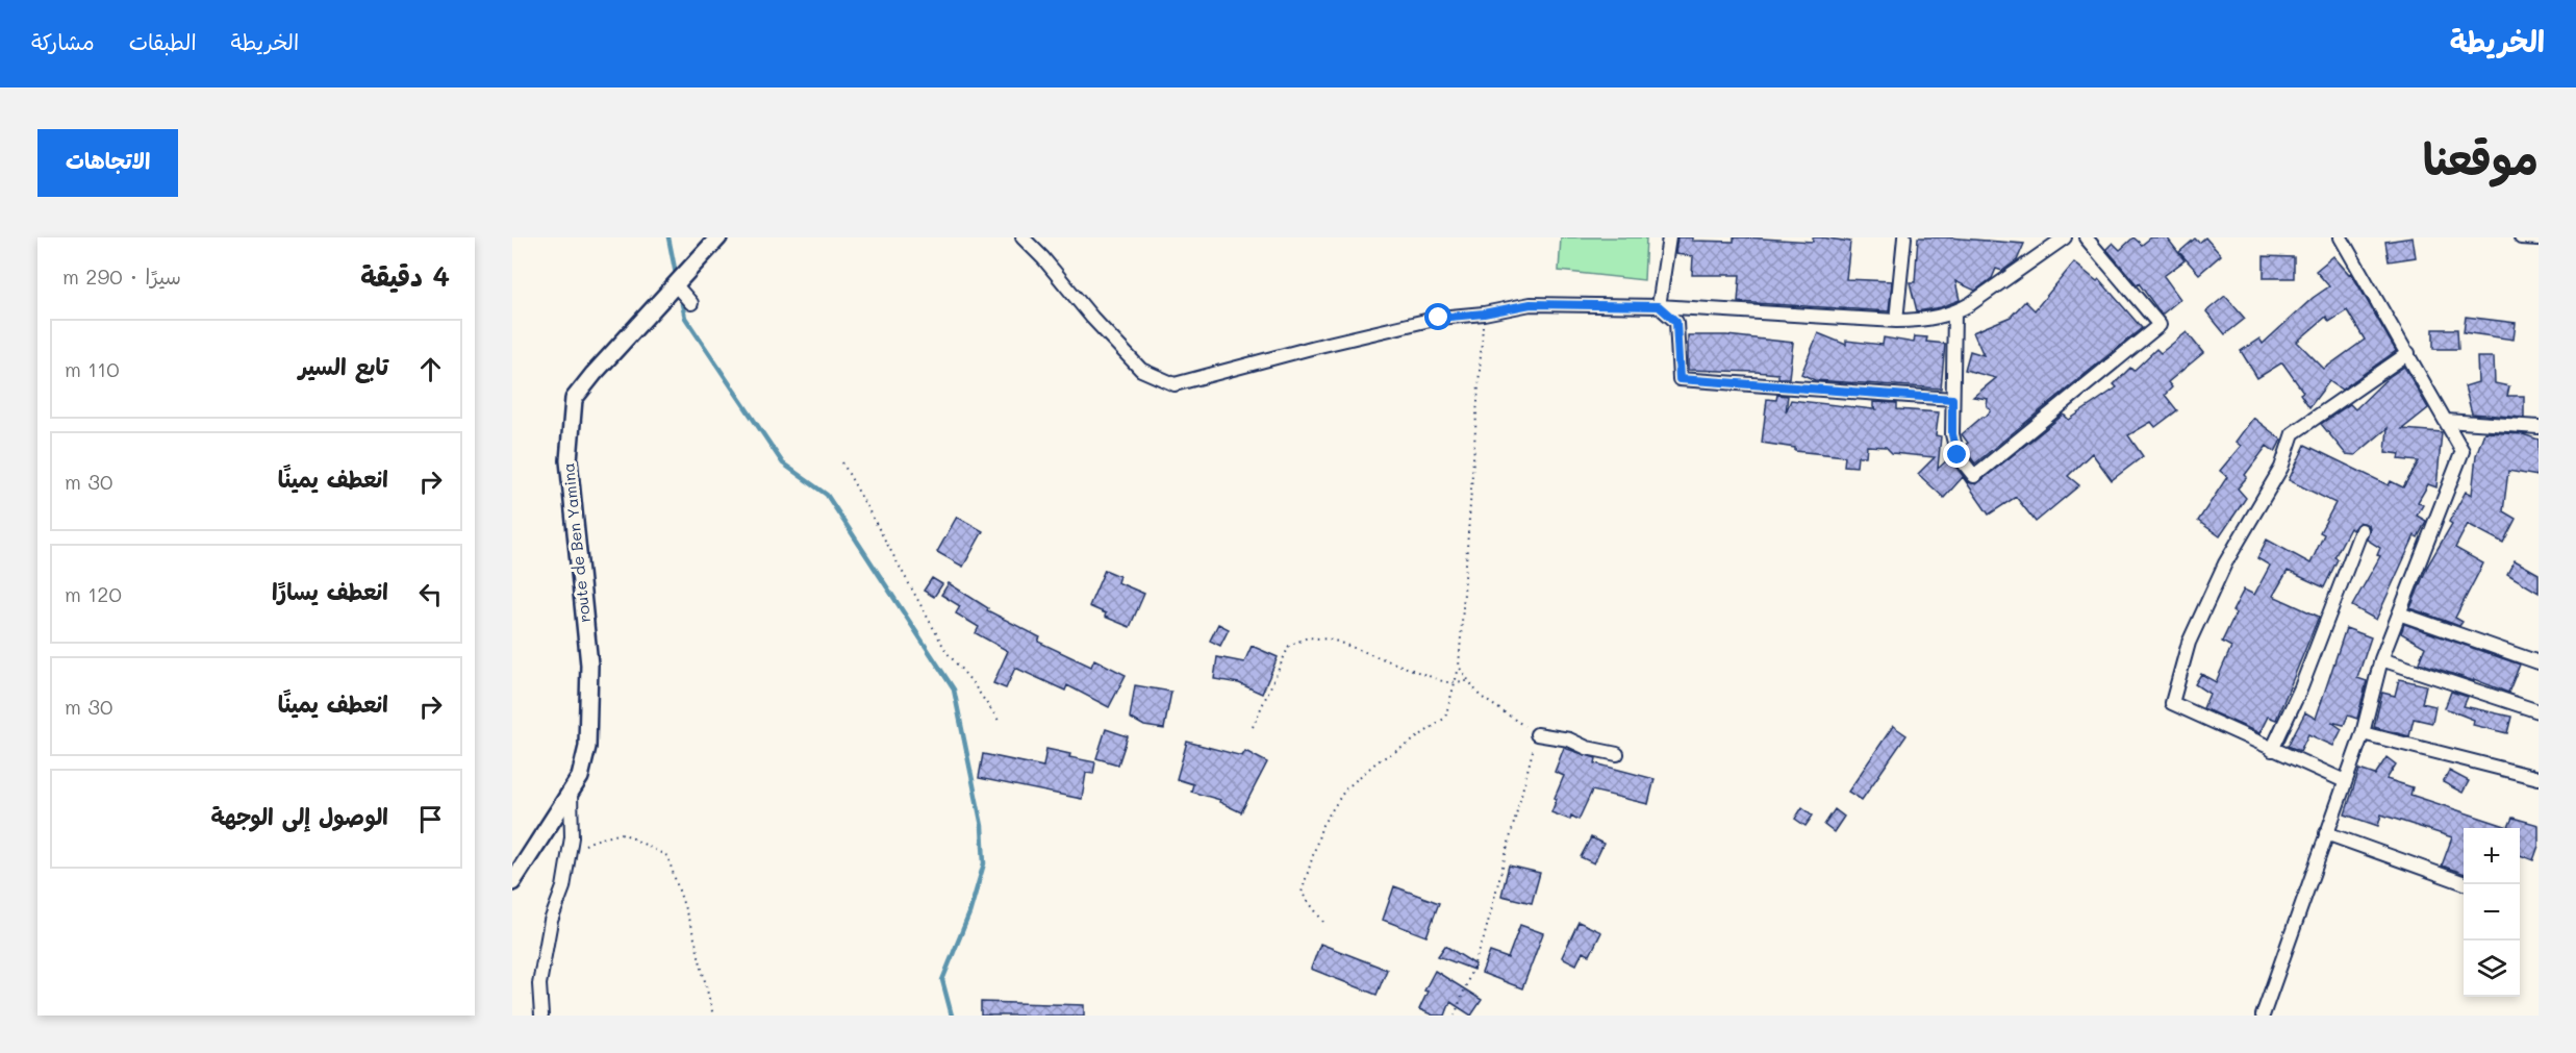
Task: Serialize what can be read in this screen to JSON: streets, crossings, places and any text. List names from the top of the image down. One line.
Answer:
{"streets":{"street":["route de Ben Yamina"]},"page":{"header":"الخريطة","nav":["الخريطة","الطبقات","مشاركة"],"title":"موقعنا","buttons":"الاتجاهات","heading":["4 دقيقة","سيرًا · 290 m"],"list":[["تابع السير","110 m"],["انعطف يمينًا","30 m"],["انعطف يسارًا","120 m"],["انعطف يمينًا","30 m"],"الوصول إلى الوجهة"],"map_buttons":["+","−"]}}
